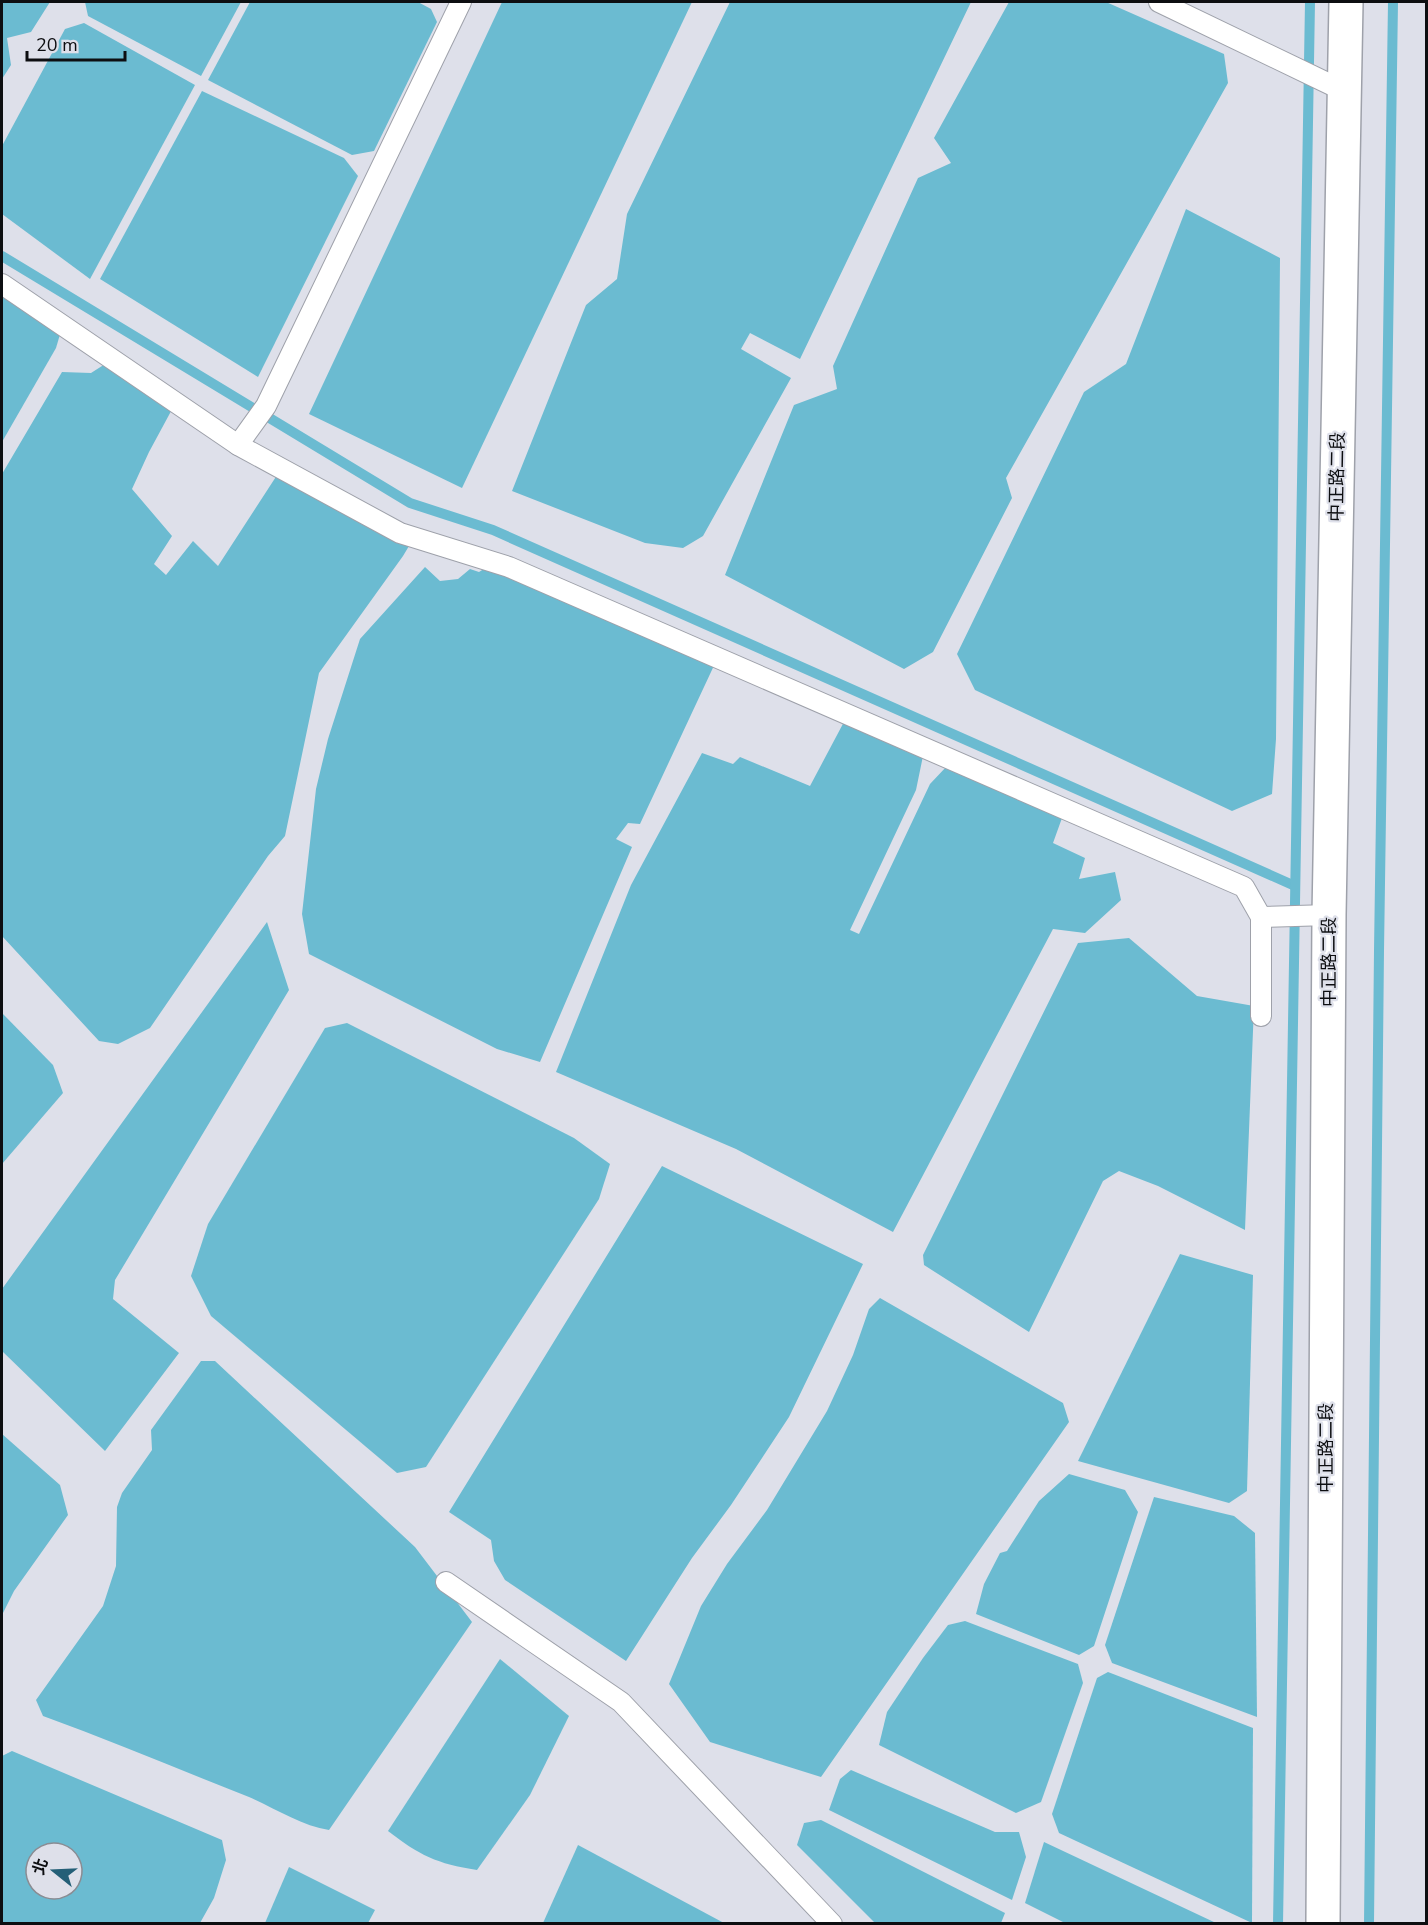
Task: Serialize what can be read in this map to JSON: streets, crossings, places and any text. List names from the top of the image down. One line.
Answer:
{"streets":{"main road":["中正路二段"]},"scale_bar":"20 m","north":"left"}
